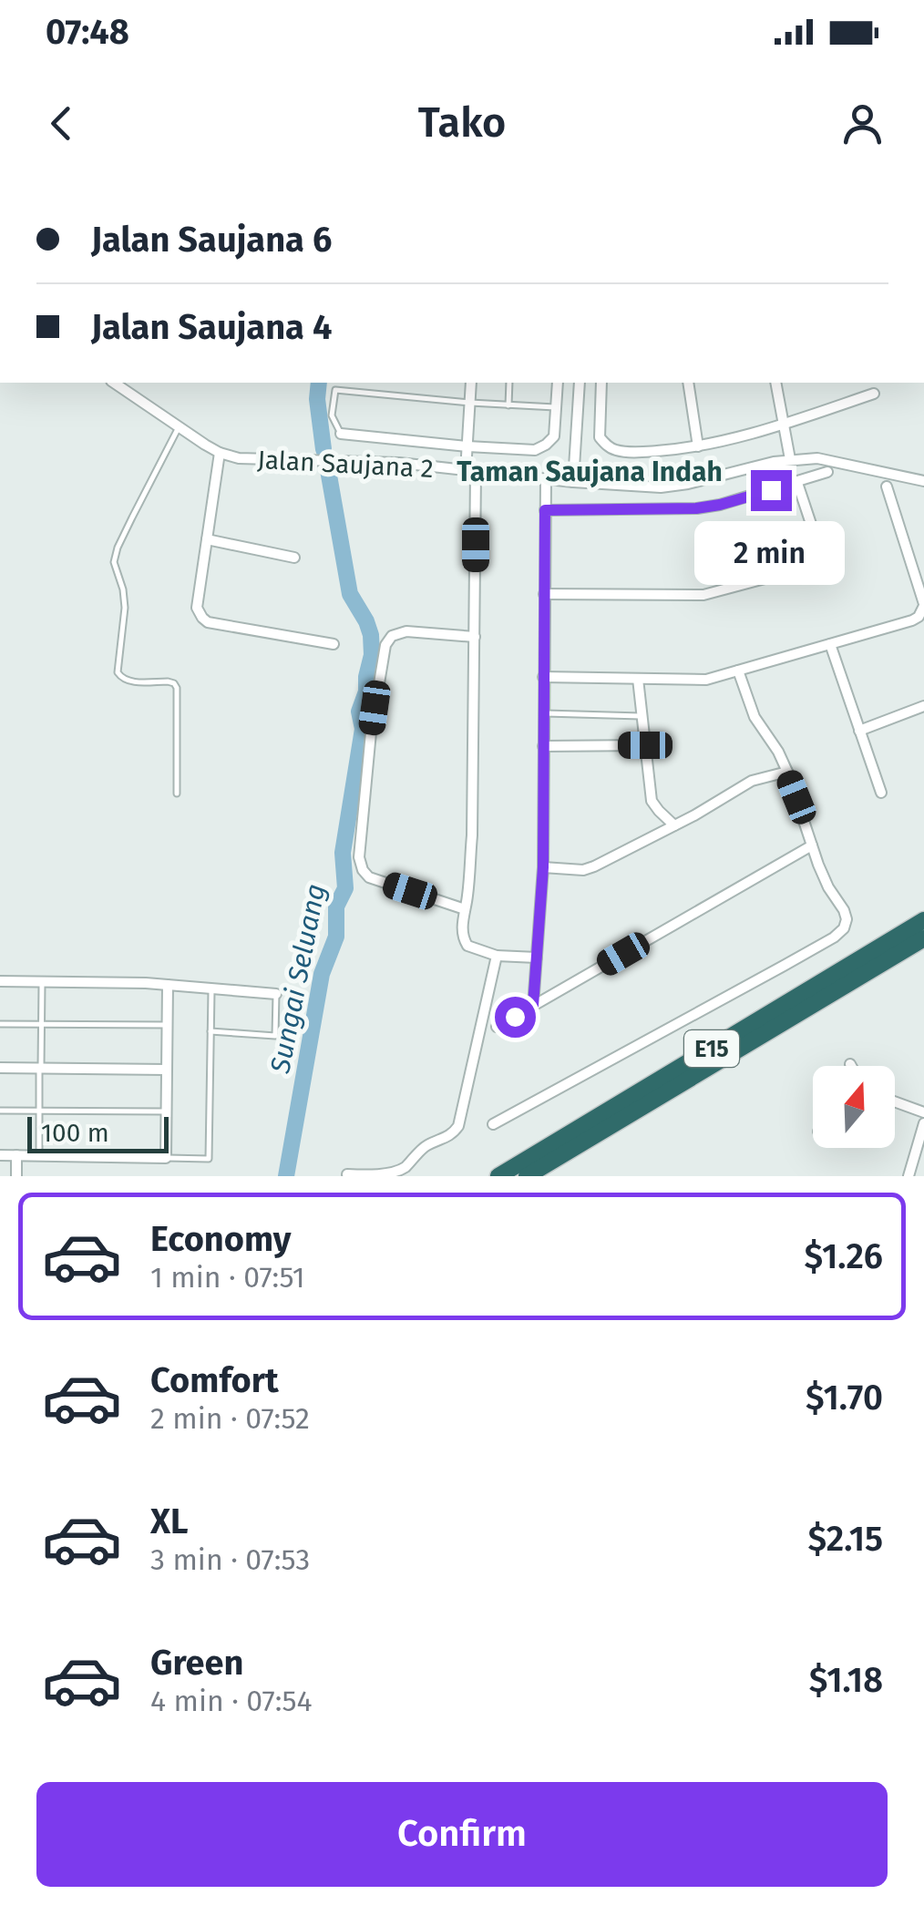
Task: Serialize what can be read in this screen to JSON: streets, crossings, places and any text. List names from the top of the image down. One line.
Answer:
{"streets":{"highway":["E15"],"street":["Jalan Saujana 2"]},"districts":["Taman Saujana Indah"],"water":["Sungai Seluang"],"scale_bar":"100 m","north":"top","page":{"status":"07:48","header":"Tako","banner":["Jalan Saujana 6","Jalan Saujana 4"],"bubble":"2 min","scale":"100 m","list":[{"name":"Economy","note":"1 min · 07:51","value":"$1.26"},{"name":"Comfort","note":"2 min · 07:52","value":"$1.70"},{"name":"XL","note":"3 min · 07:53","value":"$2.15"},{"name":"Green","note":"4 min · 07:54","value":"$1.18"}],"buttons":"Confirm"}}
